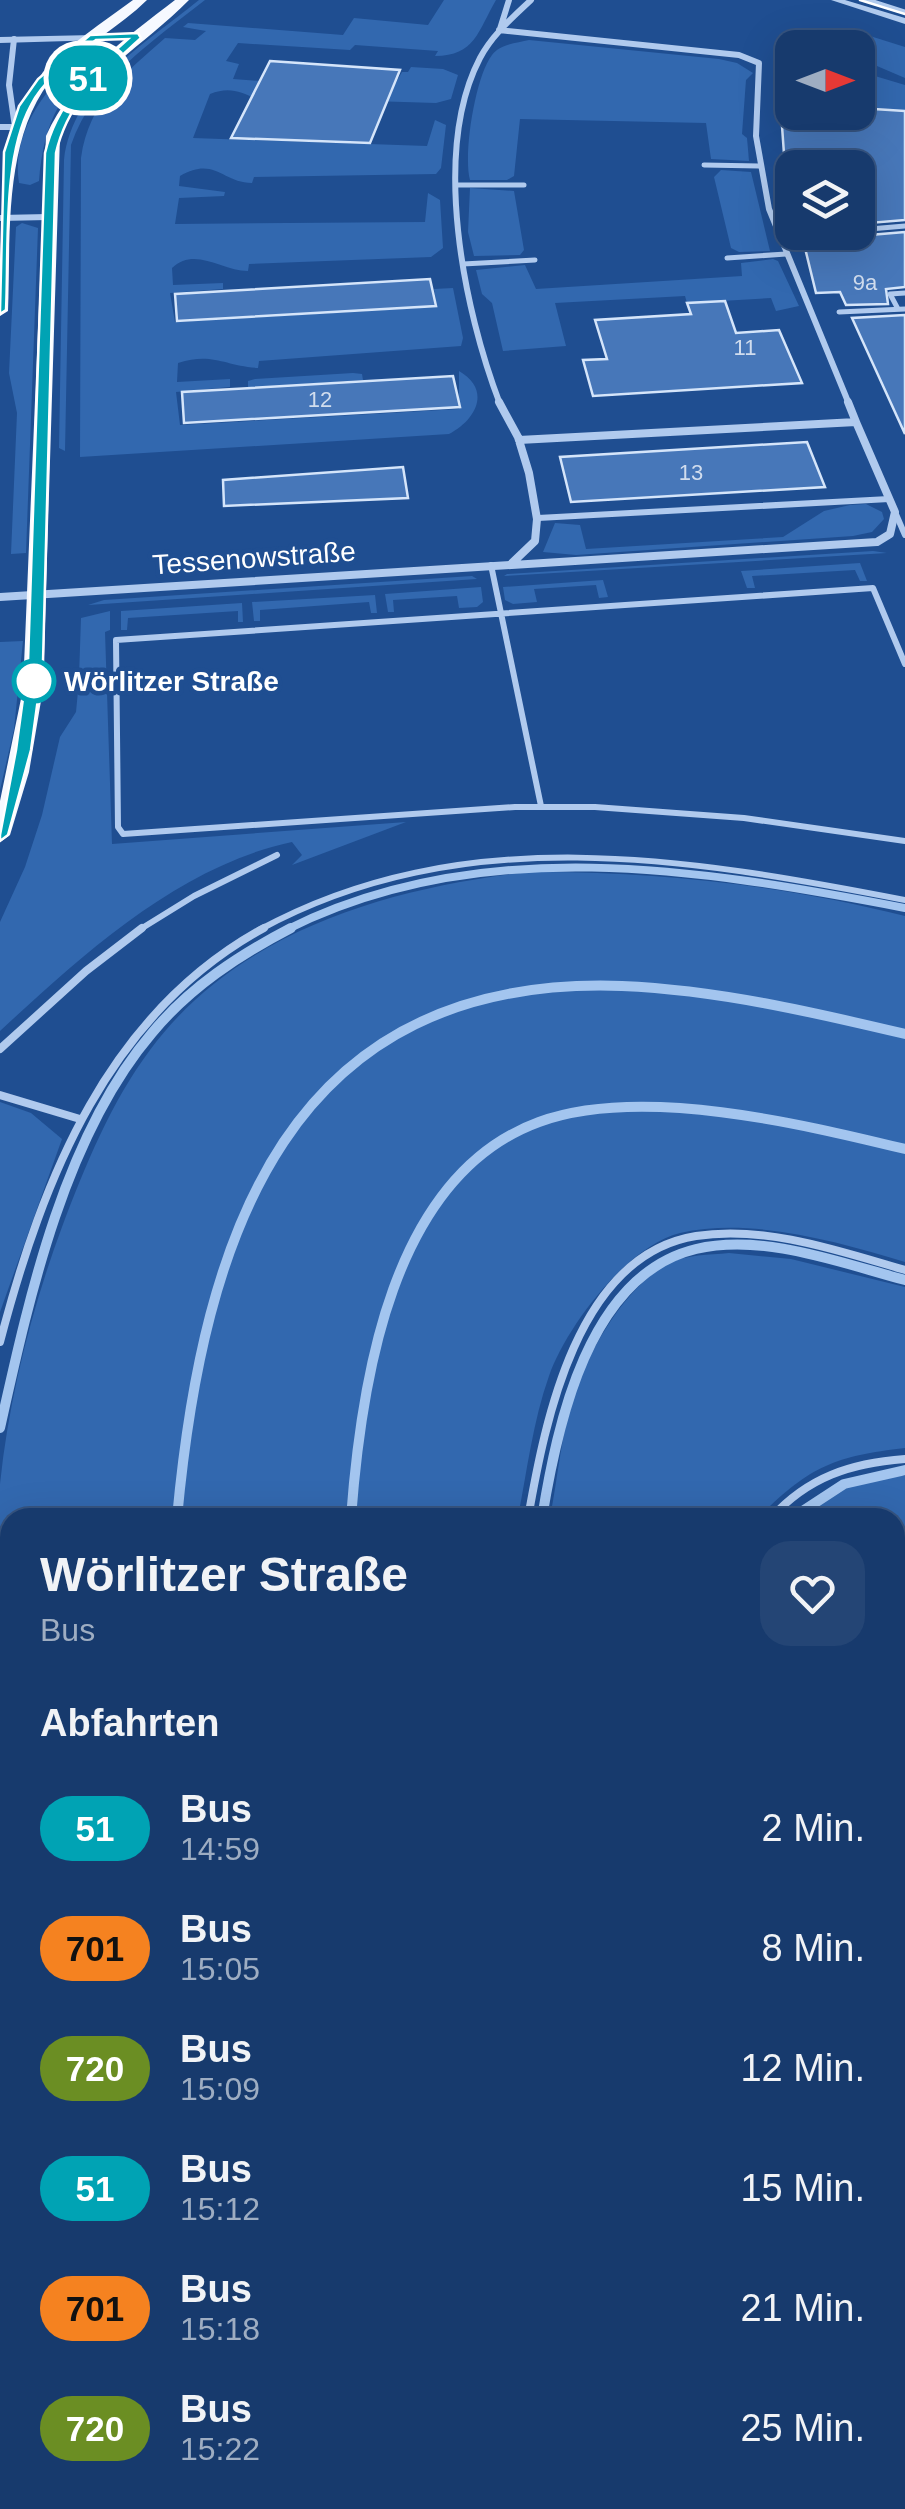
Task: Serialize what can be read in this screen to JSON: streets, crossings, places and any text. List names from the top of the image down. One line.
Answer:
{"streets":{"street":["Tessenowstraße"]},"places":["Wörlitzer Straße"],"lines":["bus line 51"],"house_numbers":["9a","11","12","13"],"north":"right","page":{"on_map":"51","heading":[["Wörlitzer Straße","Bus"],"Abfahrten"],"list":[{"mark":"51","name":"Bus","note":"14:59","value":"2 Min."},{"mark":"701","name":"Bus","note":"15:05","value":"8 Min."},{"mark":"720","name":"Bus","note":"15:09","value":"12 Min."},{"mark":"51","name":"Bus","note":"15:12","value":"15 Min."},{"mark":"701","name":"Bus","note":"15:18","value":"21 Min."},{"mark":"720","name":"Bus","note":"15:22","value":"25 Min."}]}}
